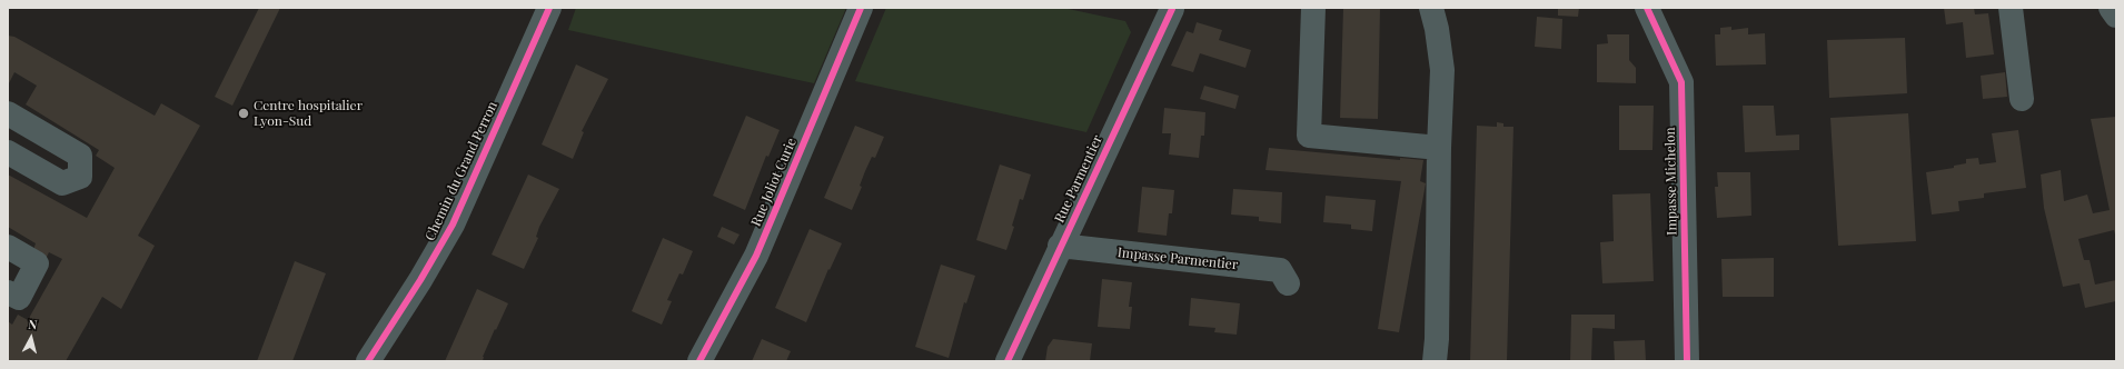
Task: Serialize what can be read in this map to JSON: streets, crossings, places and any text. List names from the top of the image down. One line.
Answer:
{"streets":{"street":["Chemin du Grand Perron","Rue Parmentier","Impasse Michelon","Rue Joliot Curie","Impasse Parmentier"]},"crossings":[["Rue Parmentier","Impasse Parmentier"]],"places":["Centre hospitalier Lyon-Sud"],"north":"top"}
